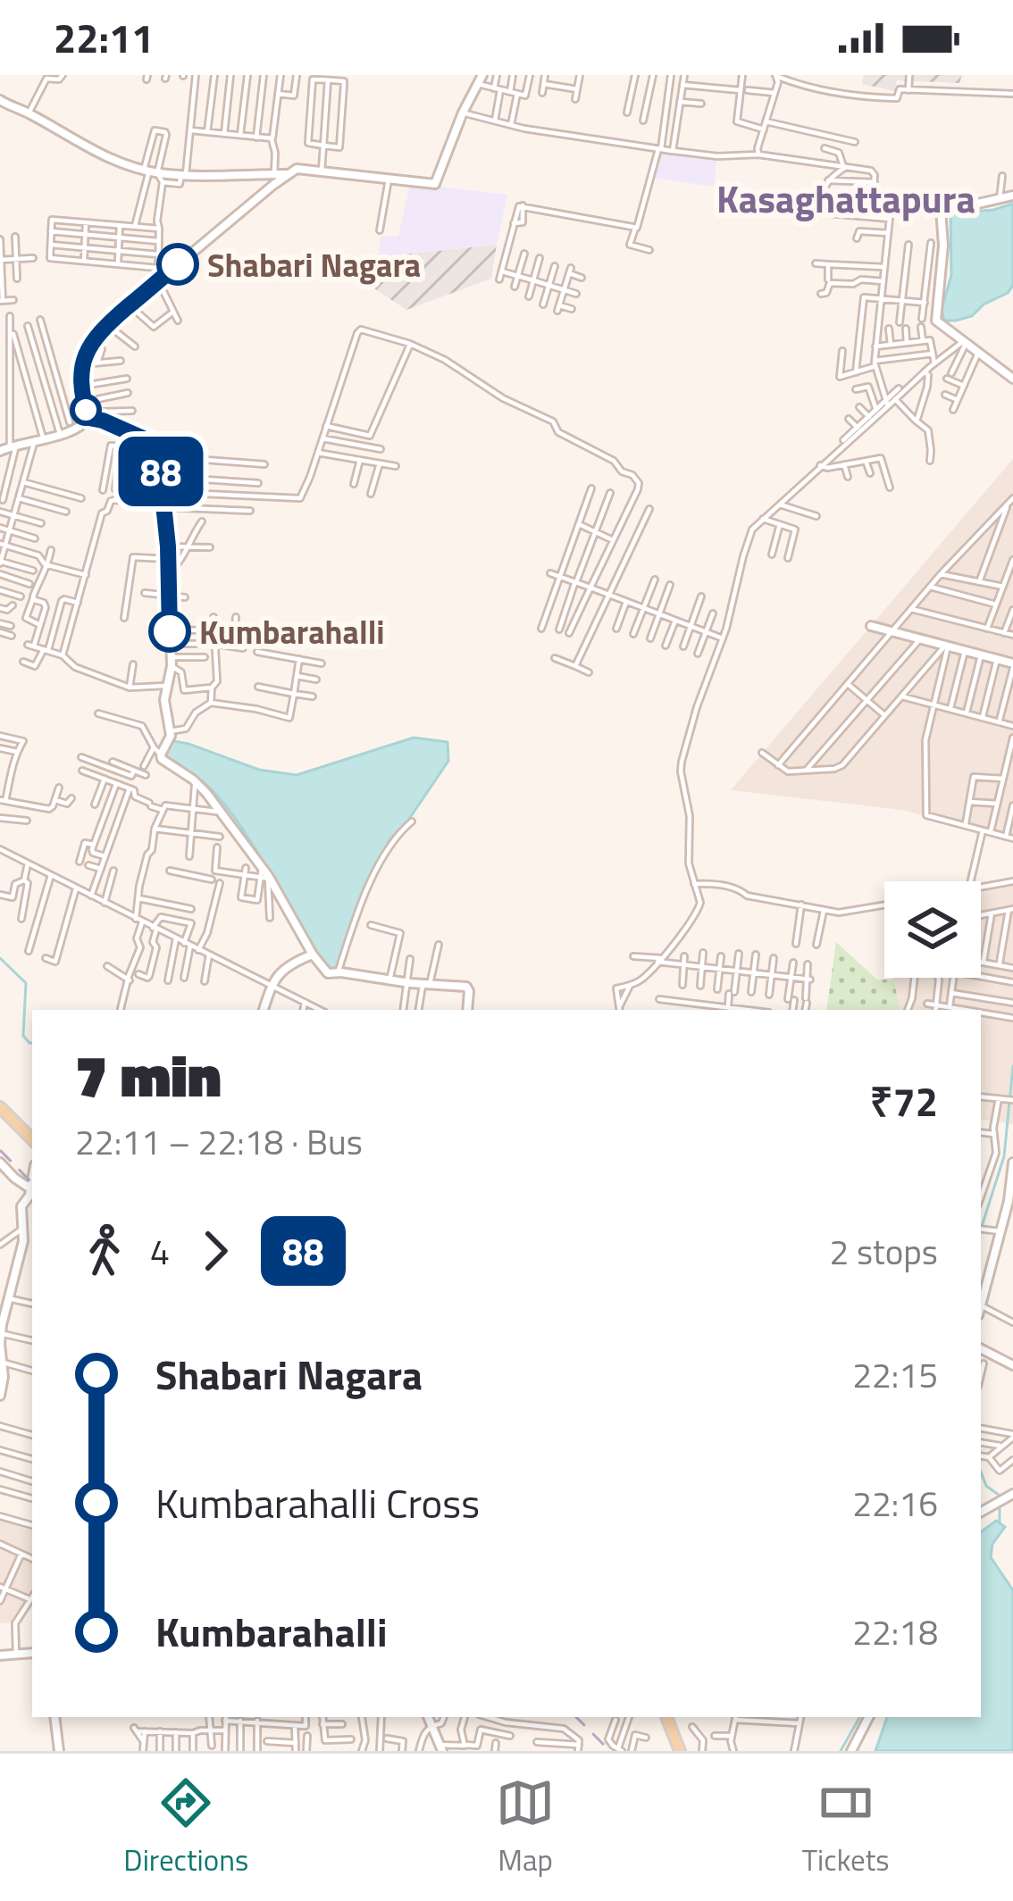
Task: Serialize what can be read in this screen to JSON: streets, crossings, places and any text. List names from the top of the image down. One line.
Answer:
{"districts":["Kasaghattapura"],"places":["Shabari Nagara","Kumbarahalli"],"lines":["bus line 88"],"page":{"status":"22:11","on_map":"88","heading":["7 min","22:11 – 22:18 · Bus","₹72"],"legs":["4","88","2 stops"],"list":[{"name":"Shabari Nagara","value":"22:15"},{"name":"Kumbarahalli Cross","value":"22:16"},{"name":"Kumbarahalli","value":"22:18"}],"tabs":["Directions","Map","Tickets"]}}
